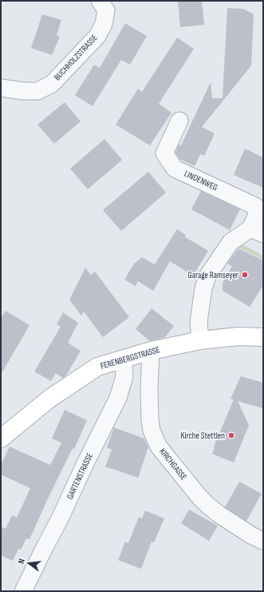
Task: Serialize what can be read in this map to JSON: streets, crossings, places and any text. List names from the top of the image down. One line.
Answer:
{"streets":{"street":["BUCHHOLZSTRASSE","LINDENWEG","FERENBERGSTRASSE","KIRCHGASSE","GARTENSTRASSE"]},"crossings":[["LINDENWEG","FERENBERGSTRASSE"],["FERENBERGSTRASSE","KIRCHGASSE"],["FERENBERGSTRASSE","GARTENSTRASSE"]],"places":["Garage Ramseyer","Kirche Stettlen"],"north":"left"}
